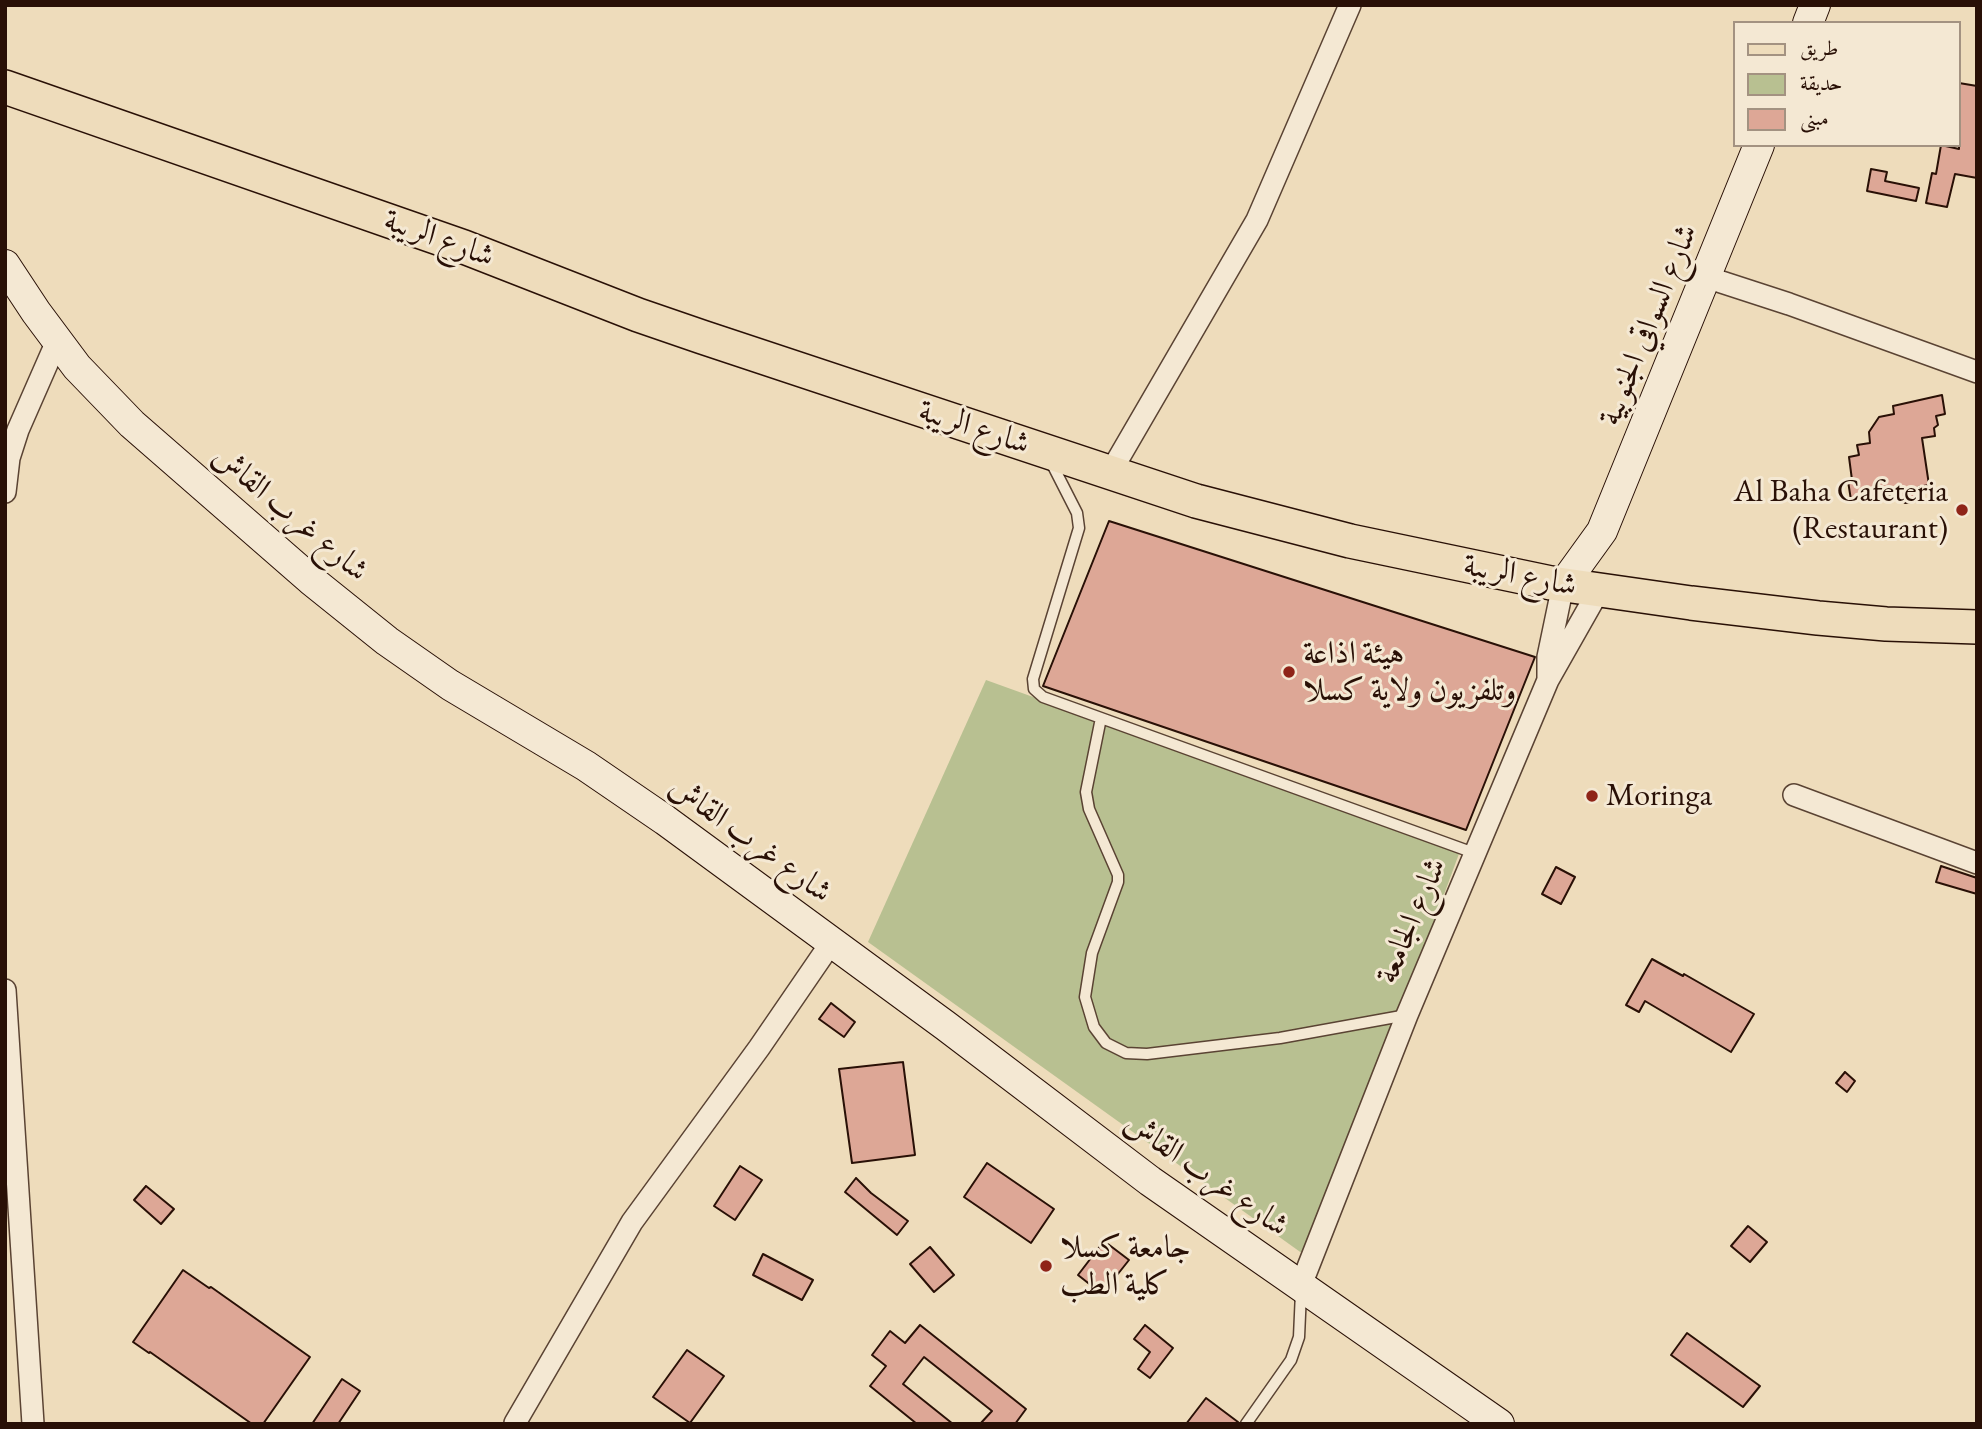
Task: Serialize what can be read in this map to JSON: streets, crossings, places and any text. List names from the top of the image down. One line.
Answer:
{"streets":{"main road":["شارع الريبة","شارع السواقي الجنوبية","شارع غرب القاش"],"street":["شارع الجامعة"]},"crossings":[["شارع الريبة","شارع السواقي الجنوبية"],["شارع الريبة","شارع الجامعة"],["شارع السواقي الجنوبية","شارع الجامعة"],["شارع غرب القاش","شارع الجامعة"]],"places":["Al Baha Cafeteria (Restaurant)","هيئة اذاعة وتلفزيون ولاية كسلا","Moringa","جامعة كسلا كلية الطب"],"legend":["طريق","حديقة","مبنى"]}
